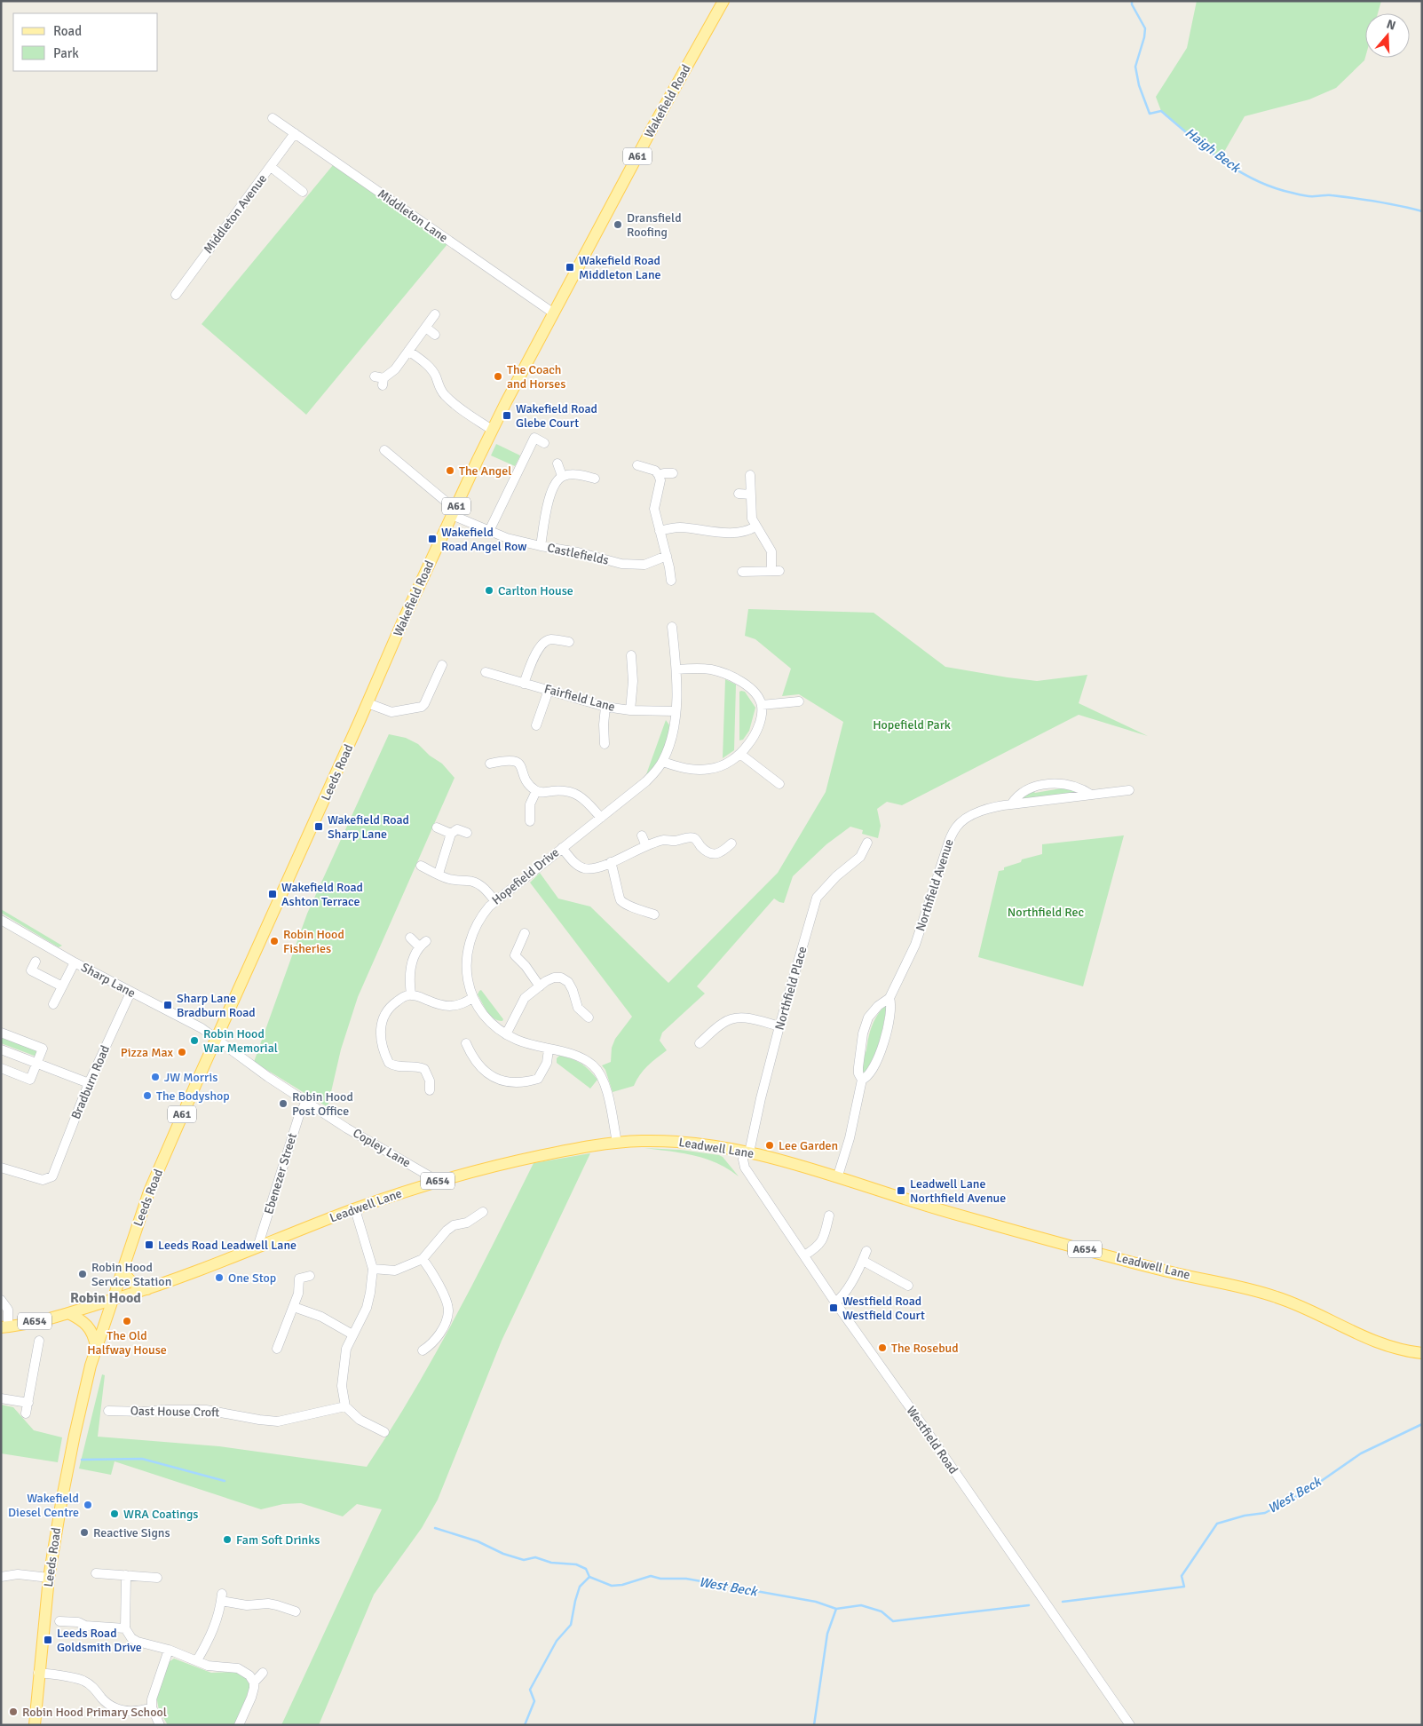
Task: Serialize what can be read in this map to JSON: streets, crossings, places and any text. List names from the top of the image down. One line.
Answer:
{"streets":{"main road":["Wakefield Road","A61","Leeds Road","Leadwell Lane","A654"],"street":["Middleton Avenue","Middleton Lane","Castlefields","Fairfield Lane","Hopefield Drive","Northfield Avenue","Sharp Lane","Northfield Place","Bradburn Road","Copley Lane","Ebenezer Street","Oast House Croft","Westfield Road"]},"crossings":[["Wakefield Road","Middleton Lane"],["Wakefield Road","Castlefields"],["Wakefield Road","Leeds Road"],["Middleton Avenue","Middleton Lane"],["Fairfield Lane","Hopefield Drive"],["Leeds Road","Sharp Lane"],["Leeds Road","Copley Lane"],["Leeds Road","Leadwell Lane"],["Leeds Road","A654"],["Hopefield Drive","Leadwell Lane"],["Northfield Avenue","Leadwell Lane"],["Sharp Lane","Bradburn Road"],["Sharp Lane","Copley Lane"],["Northfield Place","Leadwell Lane"],["Northfield Place","Westfield Road"],["Copley Lane","Leadwell Lane"],["Copley Lane","Ebenezer Street"],["Leadwell Lane","Ebenezer Street"],["Leadwell Lane","A654"],["Leadwell Lane","Westfield Road"]],"districts":["Robin Hood"],"water":["Haigh Beck","West Beck"],"parks":["Hopefield Park","Northfield Rec"],"places":{"other":["Dransfield Roofing","The Coach and Horses","The Angel","Carlton House","Robin Hood Fisheries","Robin Hood War Memorial","Pizza Max","JW Morris","The Bodyshop","Robin Hood Post Office","Lee Garden","Robin Hood Service Station","One Stop","The Old Halfway House","The Rosebud","Wakefield Diesel Centre","WRA Coatings","Reactive Signs","Fam Soft Drinks","Robin Hood Primary School"],"transit":["Wakefield Road Middleton Lane","Wakefield Road Glebe Court","Wakefield Road Angel Row","Wakefield Road Sharp Lane","Wakefield Road Ashton Terrace","Sharp Lane Bradburn Road","Leadwell Lane Northfield Avenue","Leeds Road Leadwell Lane","Westfield Road Westfield Court","Leeds Road Goldsmith Drive"]},"legend":["Road","Park"],"north":"top"}
